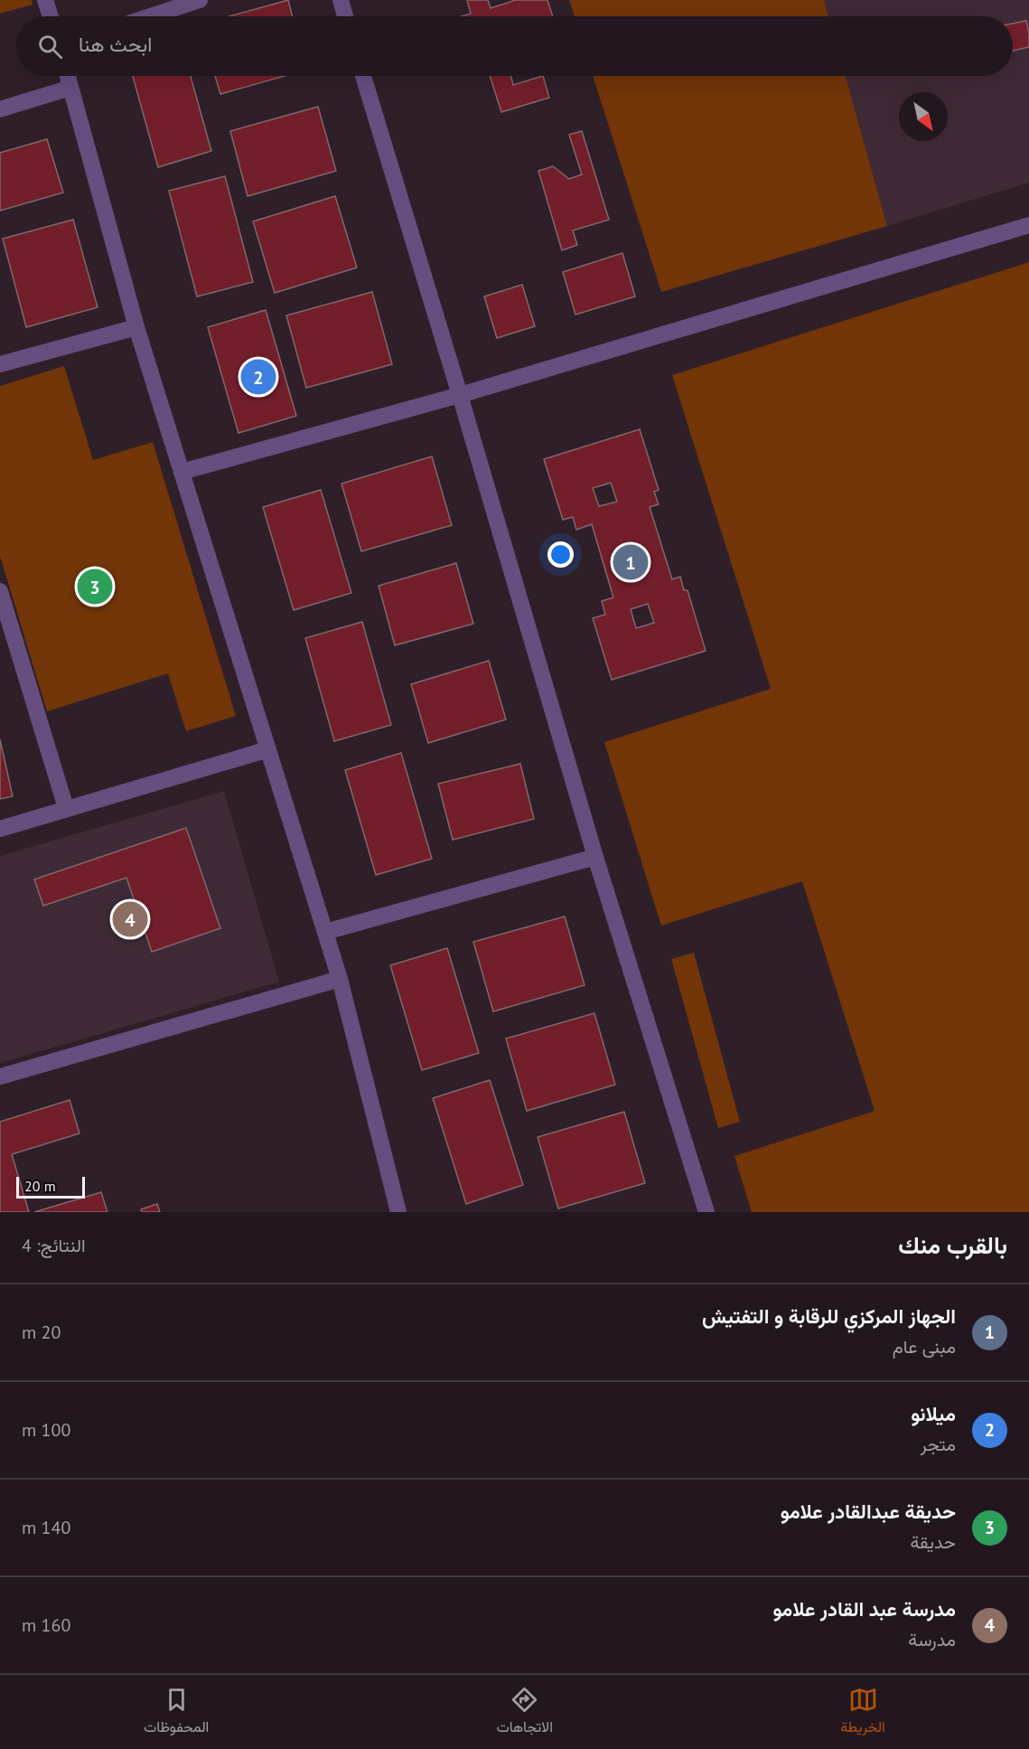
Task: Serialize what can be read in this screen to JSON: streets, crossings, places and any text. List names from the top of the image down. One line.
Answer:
{"scale_bar":"20 m","north":"bottom right","page":{"search":"ابحث هنا","pins":["2","1","3","4"],"scale":"20 m","heading":["بالقرب منك","النتائج: 4"],"list":[{"mark":"1","name":"الجهاز المركزي للرقابة و التفتيش","note":"مبنى عام","value":"20 m"},{"mark":"2","name":"ميلانو","note":"متجر","value":"100 m"},{"mark":"3","name":"حديقة عبدالقادر علامو","note":"حديقة","value":"140 m"},{"mark":"4","name":"مدرسة عبد القادر علامو","note":"مدرسة","value":"160 m"}],"nav":["الخريطة","الاتجاهات","المحفوظات"]}}
